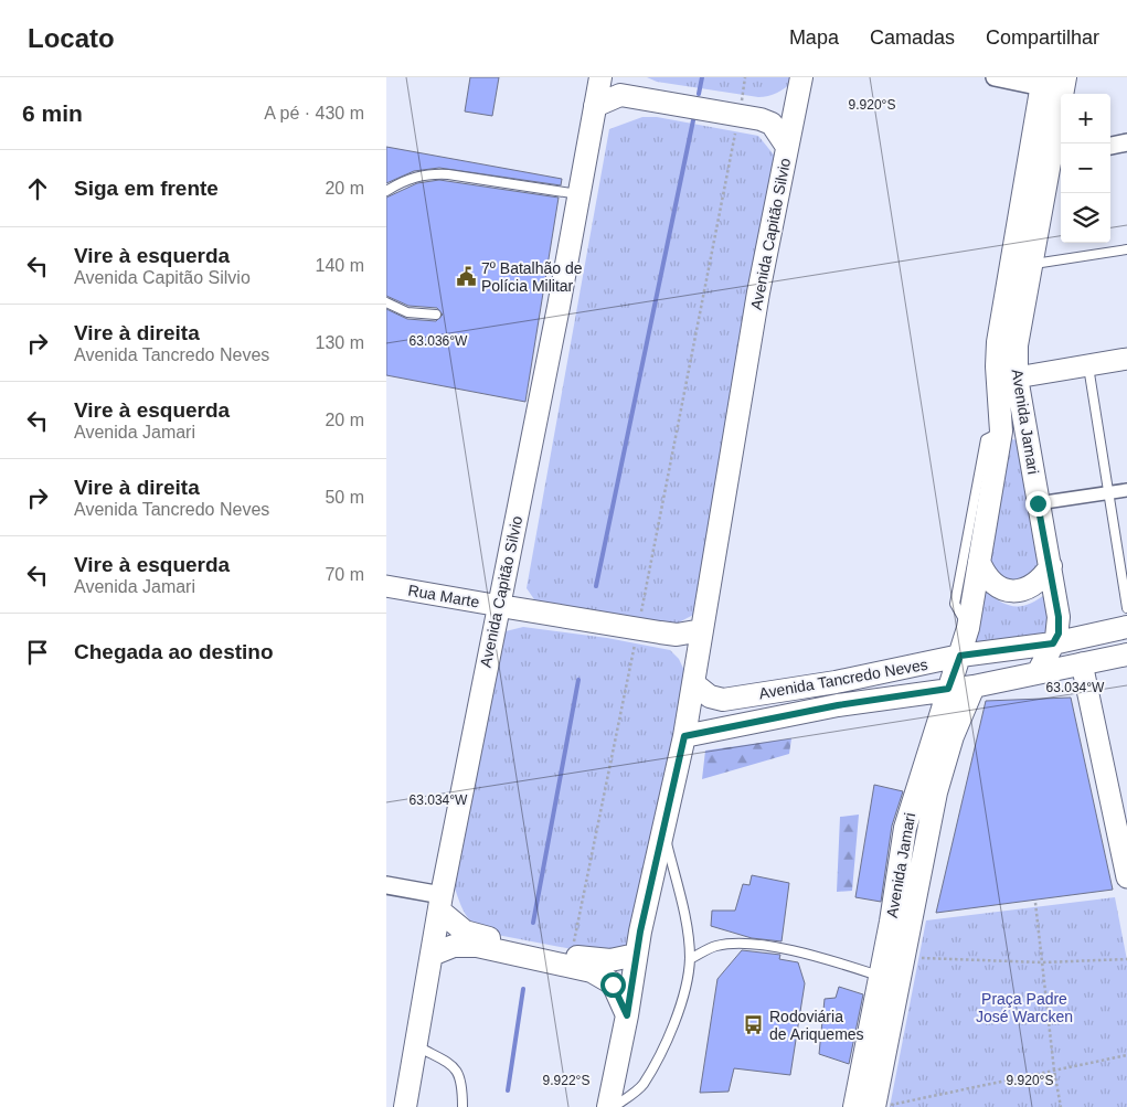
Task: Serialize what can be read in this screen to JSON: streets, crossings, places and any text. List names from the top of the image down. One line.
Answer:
{"streets":{"main road":["Avenida Capitão Silvio","Avenida Jamari","Avenida Tancredo Neves"],"street":["Rua Marte"]},"crossings":[["Avenida Capitão Silvio","Rua Marte"],["Avenida Capitão Silvio","Avenida Tancredo Neves"],["Avenida Jamari","Avenida Tancredo Neves"]],"parks":["Praça Padre José Warcken"],"places":{"public building":["7º Batalhão de Polícia Militar"],"bus stop":["Rodoviária de Ariquemes"]},"page":{"header":"Locato","nav":["Mapa","Camadas","Compartilhar"],"heading":["6 min","A pé · 430 m"],"map_buttons":["+","−"],"list":[["Siga em frente","20 m"],["Vire à esquerda","Avenida Capitão Silvio","140 m"],["Vire à direita","Avenida Tancredo Neves","130 m"],["Vire à esquerda","Avenida Jamari","20 m"],["Vire à direita","Avenida Tancredo Neves","50 m"],["Vire à esquerda","Avenida Jamari","70 m"],"Chegada ao destino"]},"coordinates":["9.920°S","63.036°W","63.034°W","9.922°S"]}
